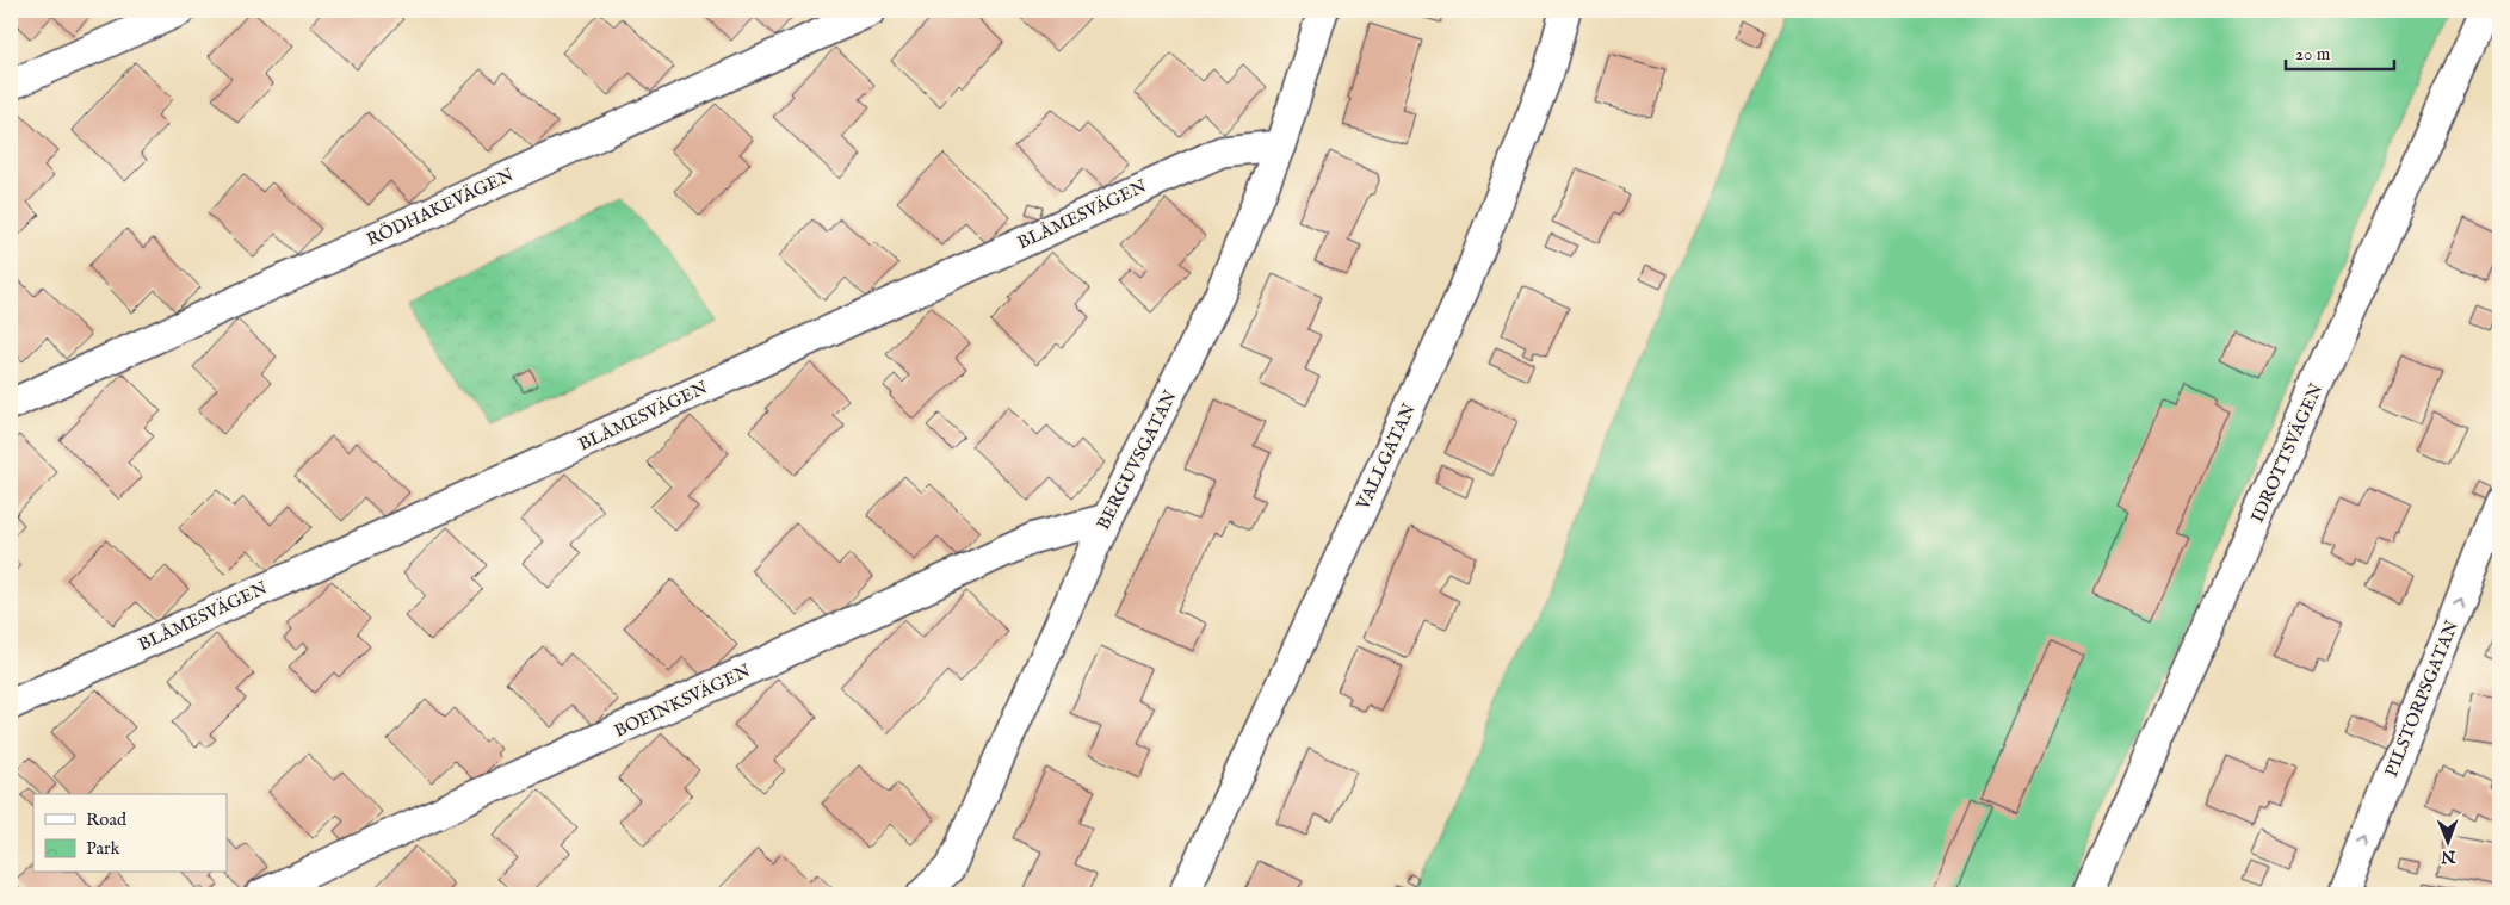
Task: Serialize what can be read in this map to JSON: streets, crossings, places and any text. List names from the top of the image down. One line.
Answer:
{"streets":{"street":["RÖDHAKEVÄGEN","BLÅMESVÄGEN","IDROTTSVÄGEN","VALLGATAN","BERGUVSGATAN","PILSTORPSGATAN","BOFINKSVÄGEN"]},"crossings":[["BLÅMESVÄGEN","BERGUVSGATAN"],["BERGUVSGATAN","BOFINKSVÄGEN"]],"one_way":["PILSTORPSGATAN"],"legend":["Road","Park"],"scale_bar":"20 m","north":"bottom"}
